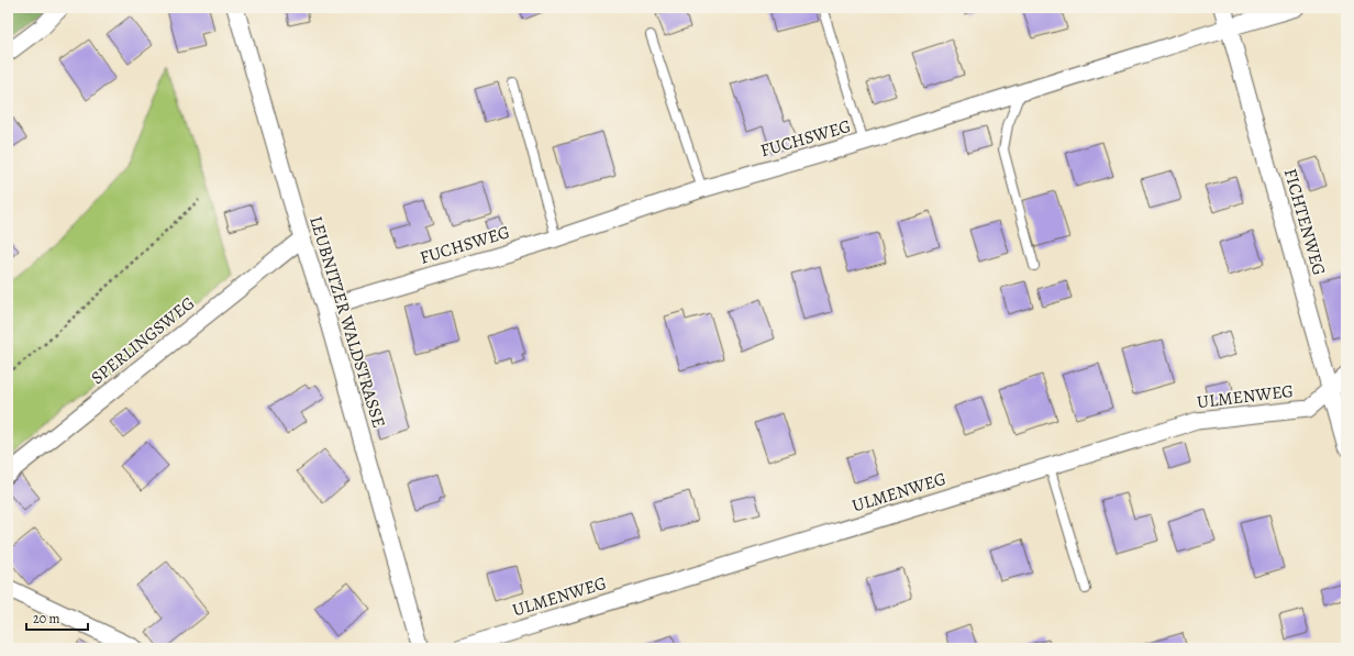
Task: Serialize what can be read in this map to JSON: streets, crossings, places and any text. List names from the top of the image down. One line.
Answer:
{"streets":{"street":["FUCHSWEG","FICHTENWEG","LEUBNITZER WALDSTRASSE","SPERLINGSWEG","ULMENWEG"]},"crossings":[["FUCHSWEG","FICHTENWEG"],["FUCHSWEG","LEUBNITZER WALDSTRASSE"],["FICHTENWEG","ULMENWEG"],["LEUBNITZER WALDSTRASSE","SPERLINGSWEG"]],"scale_bar":"20 m"}
